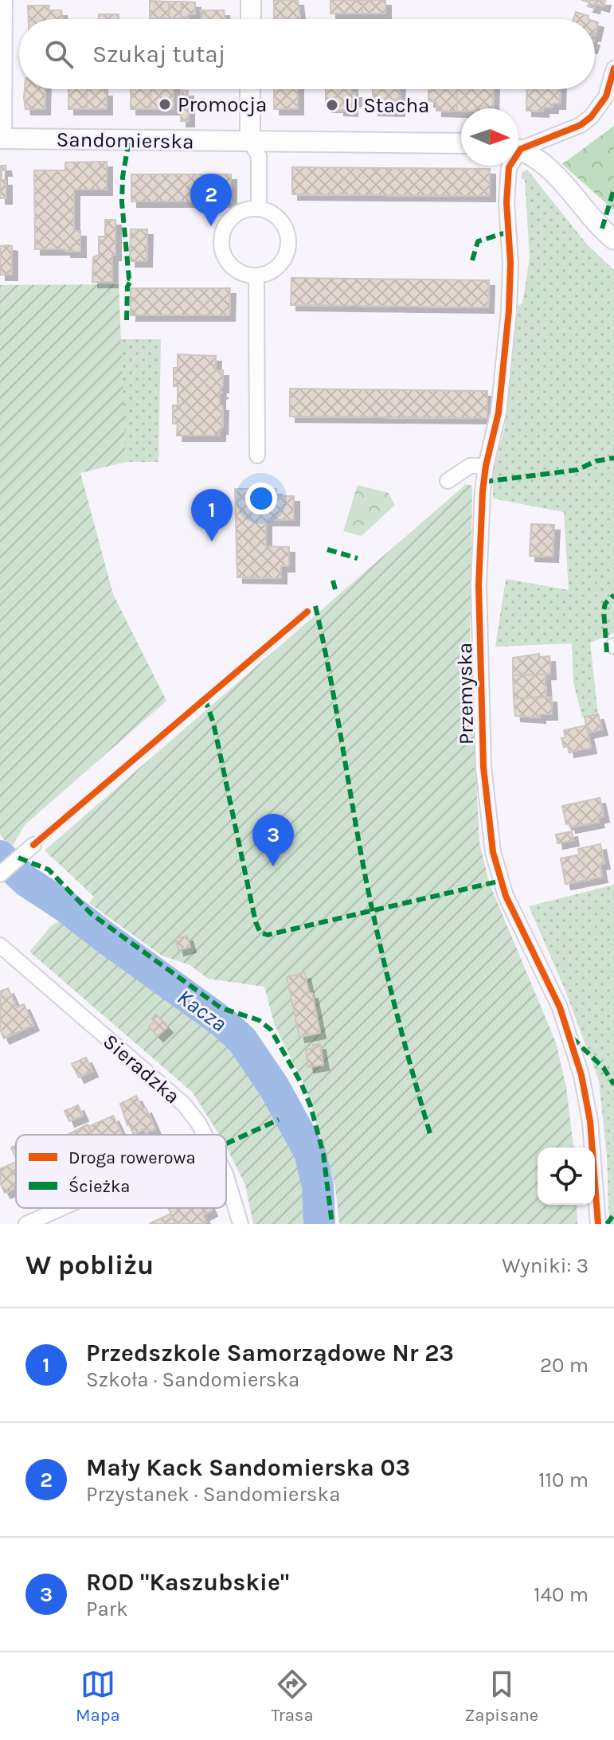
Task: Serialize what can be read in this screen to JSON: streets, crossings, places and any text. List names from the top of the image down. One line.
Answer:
{"streets":{"street":["Sandomierska","Przemyska","Sieradzka"]},"water":["Kacza"],"places":["Promocja","U Stacha"],"legend":["Droga rowerowa","Ścieżka"],"north":"right","page":{"search":"Szukaj tutaj","pins":["2","1","3"],"heading":["W pobliżu","Wyniki: 3"],"list":[{"mark":"1","name":"Przedszkole Samorządowe Nr 23","note":"Szkoła · Sandomierska","value":"20 m"},{"mark":"2","name":"Mały Kack Sandomierska 03","note":"Przystanek · Sandomierska","value":"110 m"},{"mark":"3","name":"ROD \"Kaszubskie\"","note":"Park","value":"140 m"}],"nav":["Mapa","Trasa","Zapisane"]}}
